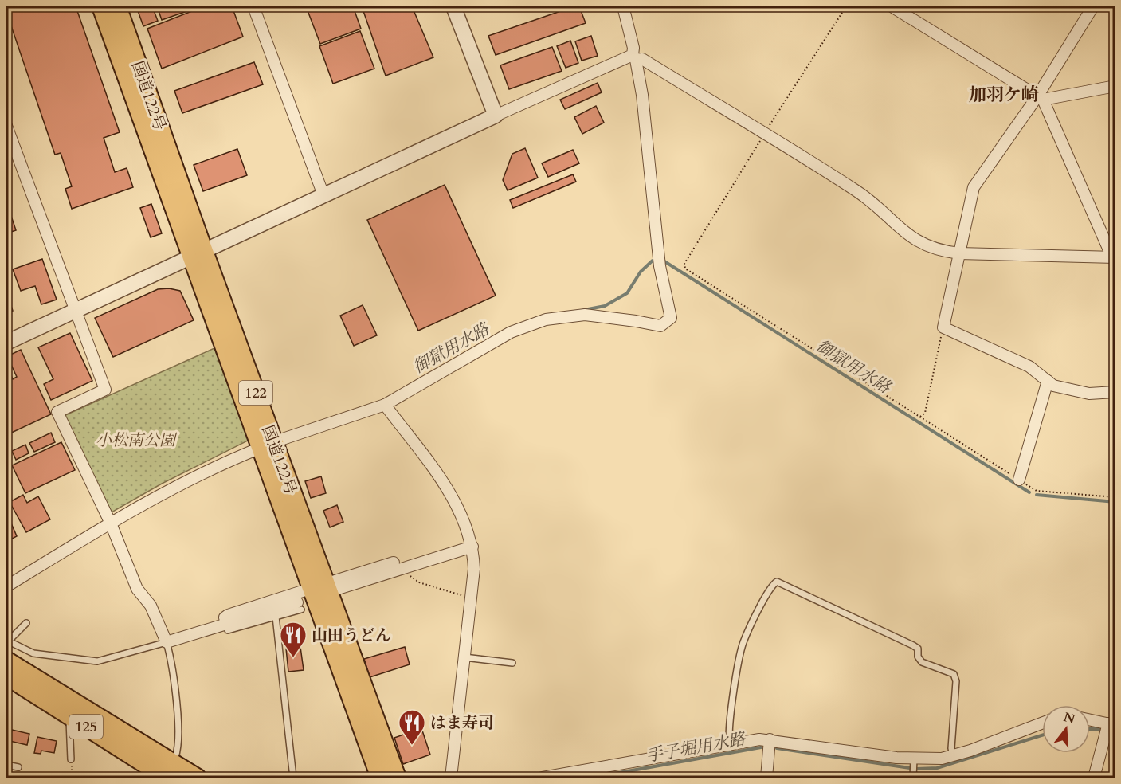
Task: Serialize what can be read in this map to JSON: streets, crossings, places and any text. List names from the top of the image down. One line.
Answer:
{"streets":{"highway":["国道122号","122","125"]},"districts":["加羽ケ崎"],"water":["御獄用水路","手子堀用水路"],"parks":["小松南公園"],"places":{"restaurant":["山田うどん","はま寿司"]},"north":"top"}
